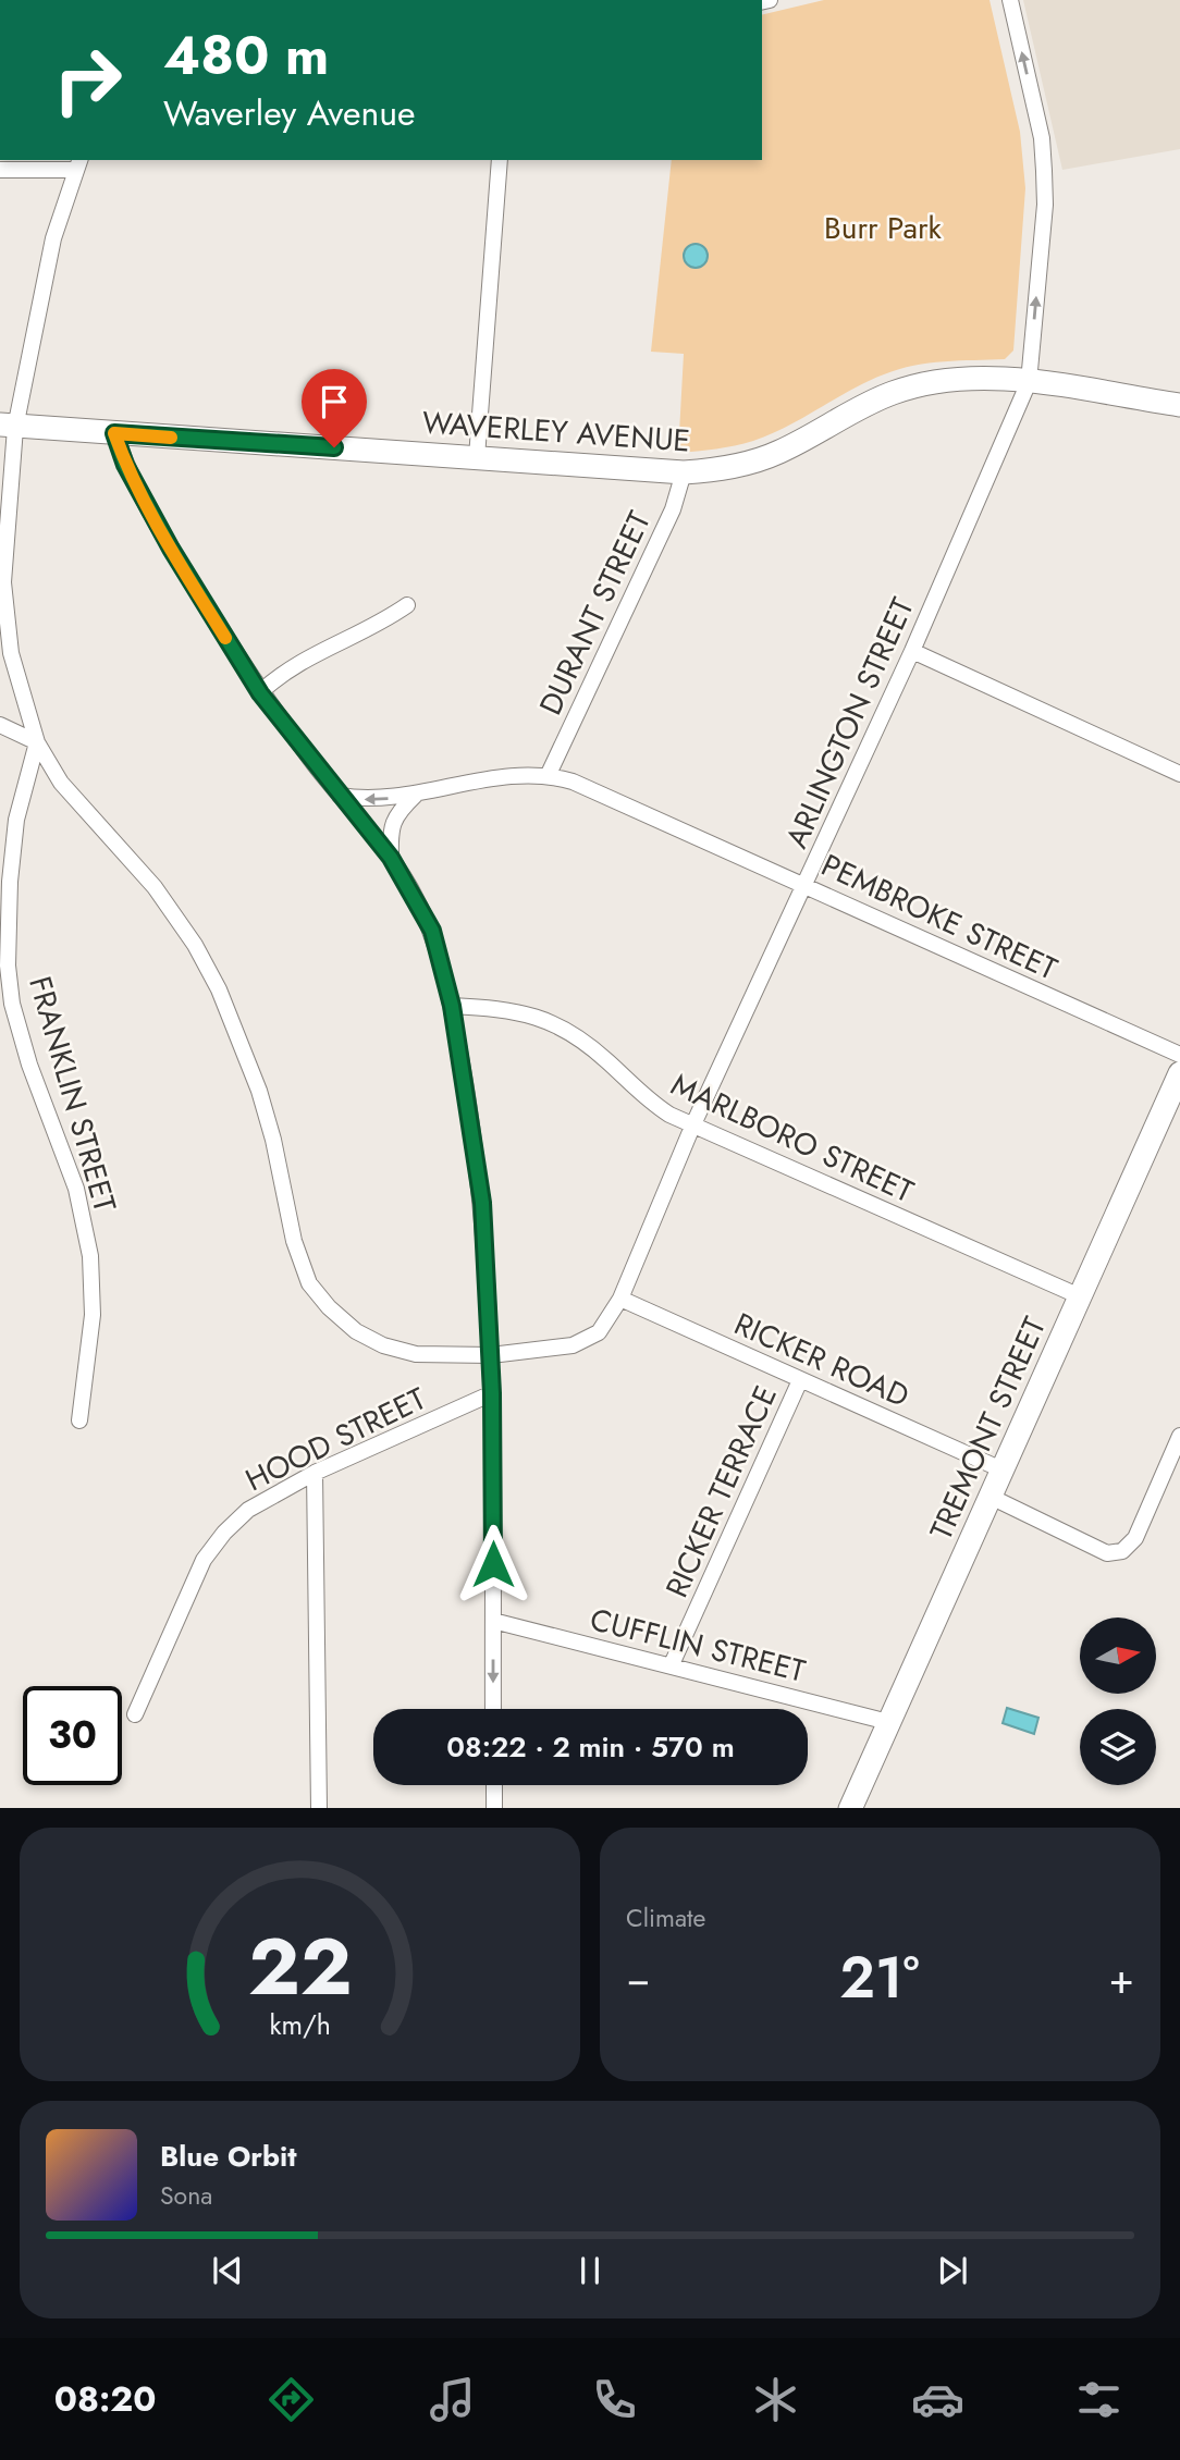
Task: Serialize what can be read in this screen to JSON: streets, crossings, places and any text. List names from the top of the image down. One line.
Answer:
{"streets":{"street":["WAVERLEY AVENUE","DURANT STREET","ARLINGTON STREET","PEMBROKE STREET","FRANKLIN STREET","MARLBORO STREET","RICKER ROAD","TREMONT STREET","HOOD STREET","RICKER TERRACE","CUFFLIN STREET"]},"crossings":[["WAVERLEY AVENUE","DURANT STREET"],["WAVERLEY AVENUE","ARLINGTON STREET"],["DURANT STREET","PEMBROKE STREET"],["ARLINGTON STREET","PEMBROKE STREET"],["ARLINGTON STREET","FRANKLIN STREET"],["ARLINGTON STREET","MARLBORO STREET"],["ARLINGTON STREET","RICKER ROAD"],["MARLBORO STREET","TREMONT STREET"],["RICKER ROAD","TREMONT STREET"],["RICKER ROAD","RICKER TERRACE"],["TREMONT STREET","CUFFLIN STREET"],["RICKER TERRACE","CUFFLIN STREET"]],"parks":["Burr Park"],"north":"right","page":{"turn":["480 m","Waverley Avenue"],"limit":"30","trip":"08:22 · 2 min · 570 m","tile":"Climate","heat":["−","21°","+"],"song":["Blue Orbit","Sona"],"tabs":"08:20","gauge":["22","km/h"]}}
